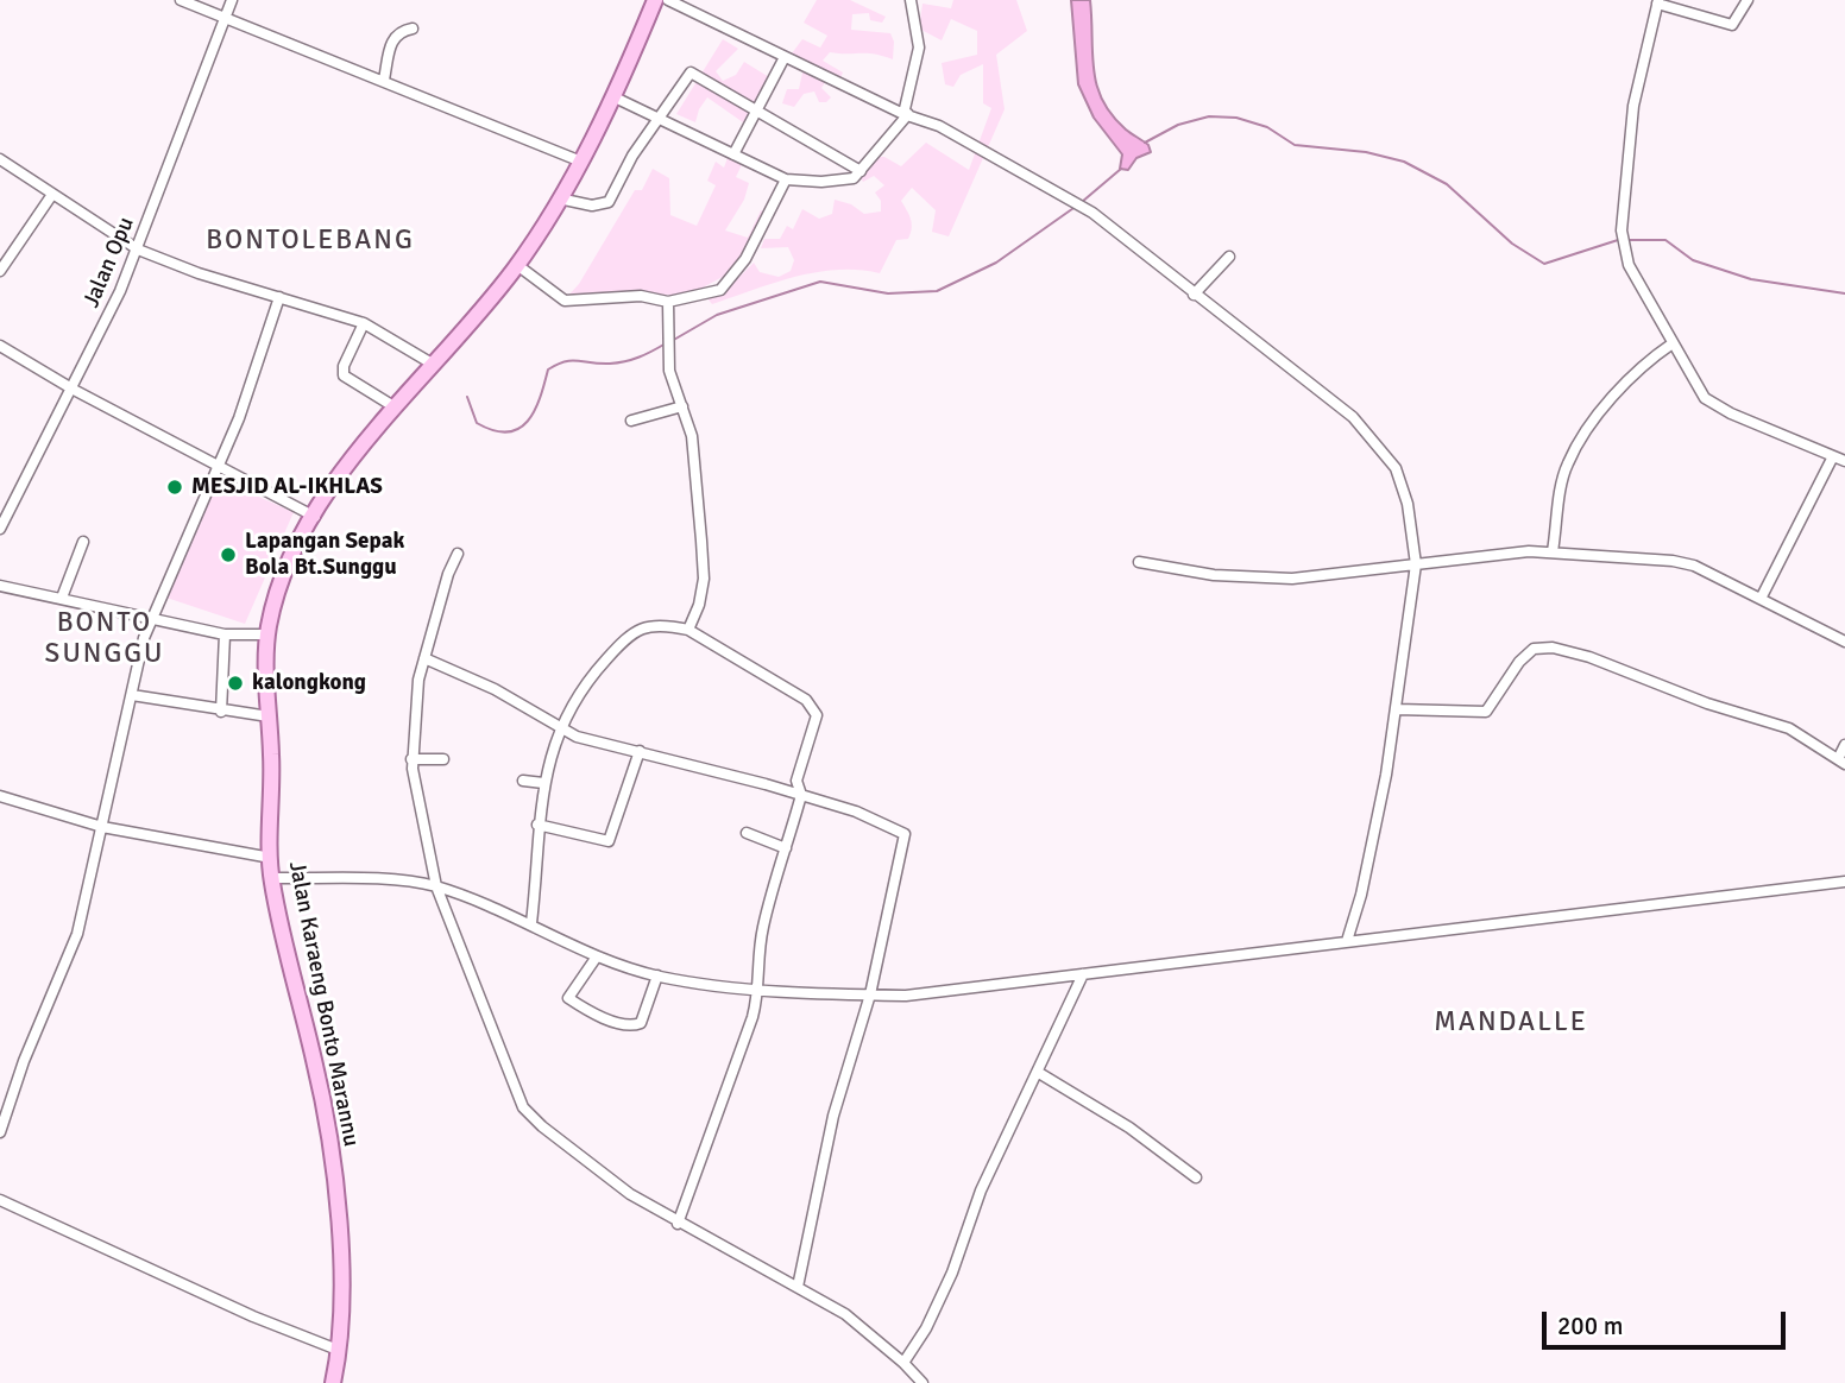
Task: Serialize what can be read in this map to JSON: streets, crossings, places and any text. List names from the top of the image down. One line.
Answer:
{"streets":{"main road":["Jalan Karaeng Bonto Marannu"],"street":["Jalan Opu"]},"districts":["BONTOLEBANG","BONTO SUNGGU","MANDALLE"],"places":["MESJID AL-IKHLAS","Lapangan Sepak Bola Bt.Sunggu","kalongkong"],"scale_bar":"200 m"}
